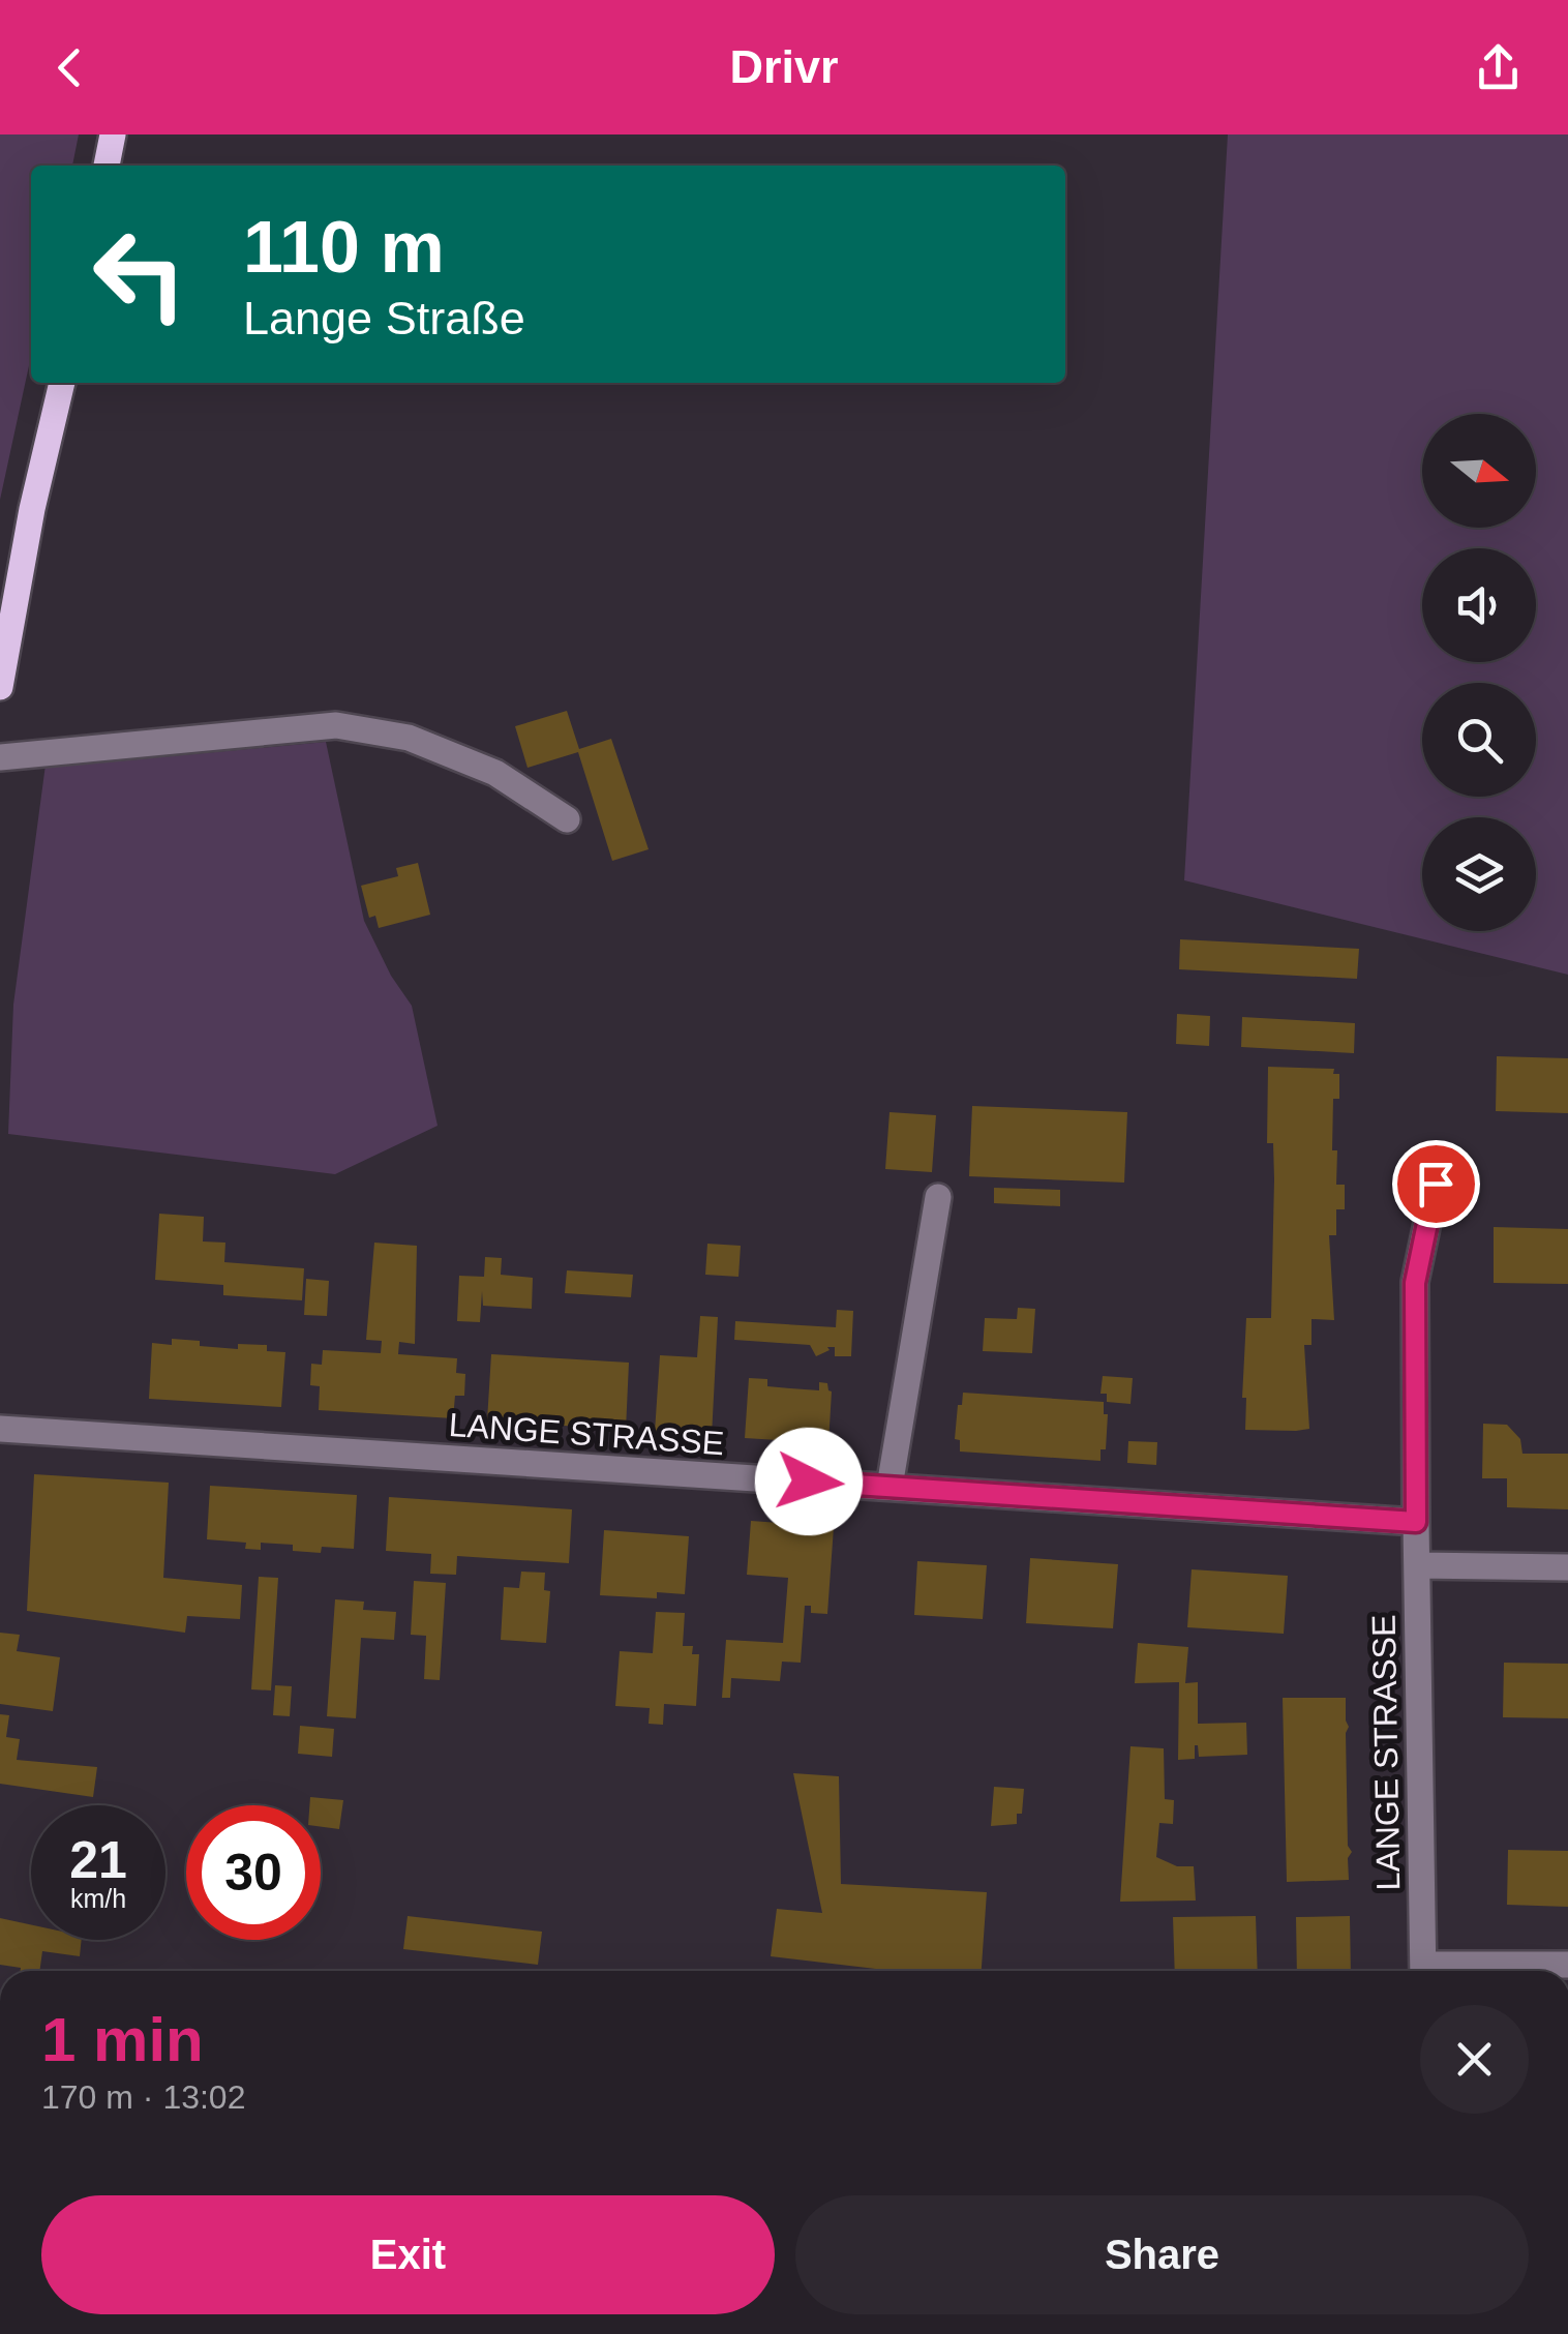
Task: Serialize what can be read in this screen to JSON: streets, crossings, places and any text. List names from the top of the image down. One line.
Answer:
{"streets":{"street":["LANGE STRASSE"]},"north":"right","page":{"header":"Drivr","turn":["110 m","Lange Straße"],"speed":"21 km/h","limit":"30","heading":["1 min","170 m · 13:02"],"buttons":["Exit","Share"]}}
